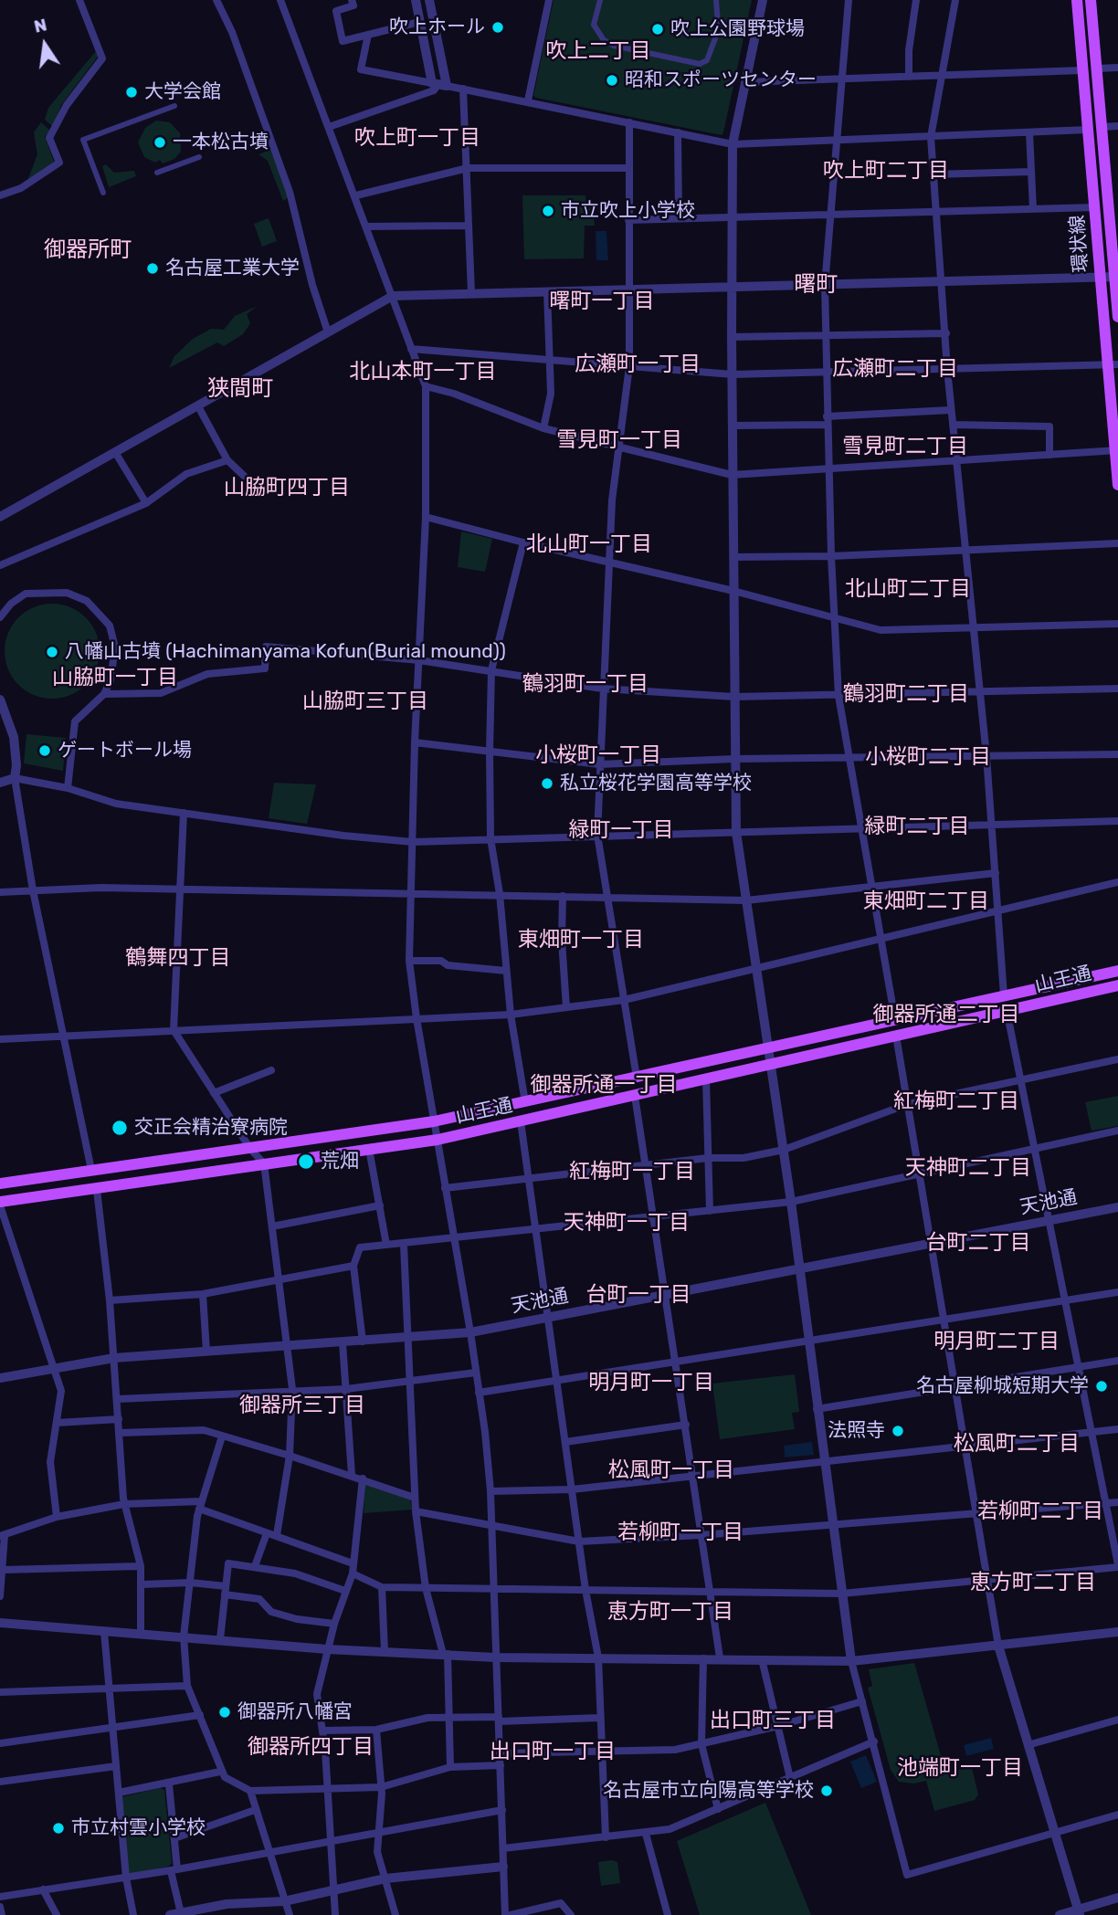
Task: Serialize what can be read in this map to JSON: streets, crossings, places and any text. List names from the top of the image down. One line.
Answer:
{"streets":{"main road":["環状線","山王通"],"street":["天池通"]},"districts":["吹上二丁目","吹上町一丁目","吹上町二丁目","御器所町","曙町","曙町一丁目","広瀬町一丁目","広瀬町二丁目","北山本町一丁目","狭間町","雪見町一丁目","雪見町二丁目","山脇町四丁目","北山町一丁目","北山町二丁目","山脇町一丁目","鶴羽町一丁目","鶴羽町二丁目","山脇町三丁目","小桜町一丁目","小桜町二丁目","緑町二丁目","緑町一丁目","東畑町二丁目","東畑町一丁目","鶴舞四丁目","御器所通二丁目","御器所通一丁目","紅梅町二丁目","天神町二丁目","紅梅町一丁目","天神町一丁目","台町二丁目","台町一丁目","明月町二丁目","明月町一丁目","御器所三丁目","松風町二丁目","松風町一丁目","若柳町二丁目","若柳町一丁目","恵方町二丁目","恵方町一丁目","出口町三丁目","御器所四丁目","出口町一丁目","池端町一丁目"],"places":["吹上ホール","吹上公園野球場","昭和スポーツセンター","大学会館","一本松古墳","市立吹上小学校","名古屋工業大学","八幡山古墳 (Hachimanyama Kofun(Burial mound))","ゲートボール場","私立桜花学園高等学校","交正会精治寮病院","荒畑","名古屋柳城短期大学","法照寺","御器所八幡宮","名古屋市立向陽高等学校","市立村雲小学校"],"north":"top"}
